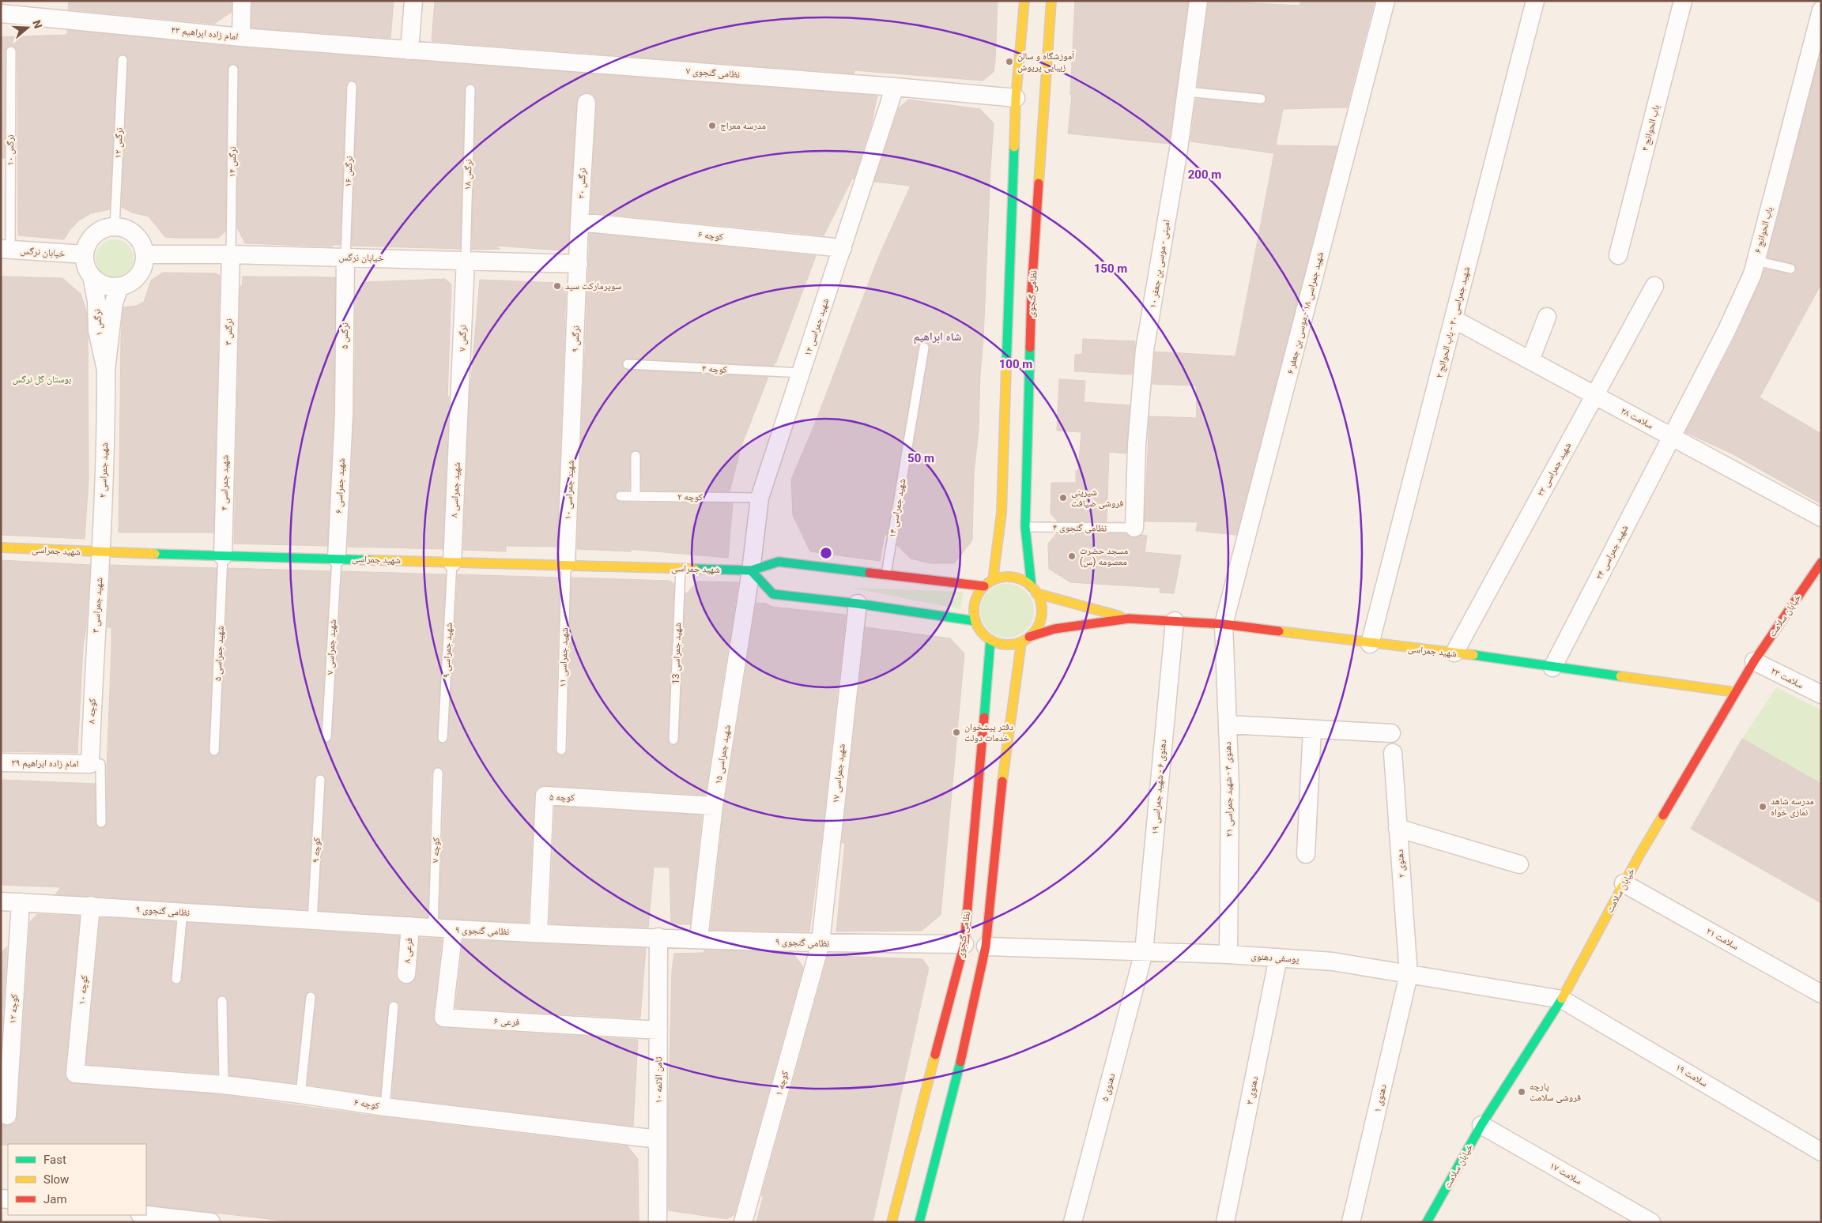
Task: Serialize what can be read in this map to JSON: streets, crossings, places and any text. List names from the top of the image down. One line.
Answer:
{"streets":{"street":["امام زاده ابراهیم ۴۳","نظامی گنجوی ۷","باب الحوائج ۴","نرگس ۲۰","باب الحوائج ۶","کوچه ۶","خیابان نرگس","امینی - موسی بن جعفر ۱۰","نظامی گنجوی","شهید جمراسی ۱۸ - موسی بن جعفر ۶","نرگس ۱","شهید جمراسی ۲۰ - باب الحوائج ۲","شهید جمراسی ۱۲","نرگس ۳","نرگس ۵","نرگس ۷","نرگس ۹","سلامت ۲۸","شهید جمراسی ۲۲","شهید جمراسی ۲","شهید جمراسی ۴","شهید جمراسی ۶","شهید جمراسی ۸","شهید جمراسی ۱۰","شهید جمراسی","شهید جمراسی ۲۴","شهید جمراسی ۳","خیابان سلامت","سلامت ۲۳","کوچه ۸","شهید جمراسی ۱۵","امام زاده ابراهیم ۳۹","شهید جمراسی ۱۷","دهنوی ۶ - شهید جمراسی ۱۹","دهنوی ۴ - شهید جمراسی ۲۱","کوچه ۵","دهنوی ۲","نظامی گنجوی ۹","سلامت ۲۱","فرعی ۸","یوسفی دهنوی","کوچه ۱۰","کوچه ۱۲","فرعی ۶","سلامت ۱۹","ثامن الائمه ۱۰","کوچه ۱","دهنوی ۵","دهنوی ۳","دهنوی ۱","سلامت ۱۷"],"lane":["نرگس ۱۲","نرگس ۱۰","نرگس ۱۴","نرگس ۱۶","نرگس ۱۸","کوچه ۴","کوچه ۲","شهید جمراسی ۱۴","نظامی گنجوی ۴","شهید جمراسی ۷","شهید جمراسی ۹","شهید جمراسی ۵","شهید جمراسی 13","شهید جمراسی ۱۱","کوچه ۹","کوچه ۷"]},"crossings":[["امام زاده ابراهیم ۴۳","نظامی گنجوی ۷"],["نظامی گنجوی ۷","شهید جمراسی ۱۲"],["نرگس ۱۲","خیابان نرگس"],["نرگس ۱۲","نرگس ۱"],["نرگس ۱۰","خیابان نرگس"],["نرگس ۱۴","خیابان نرگس"],["نرگس ۱۴","نرگس ۳"],["نرگس ۱۶","خیابان نرگس"],["نرگس ۱۶","نرگس ۵"],["نرگس ۱۸","خیابان نرگس"],["نرگس ۱۸","نرگس ۷"],["نرگس ۲۰","کوچه ۶"],["نرگس ۲۰","خیابان نرگس"],["نرگس ۲۰","نرگس ۹"],["باب الحوائج ۶","سلامت ۲۸"],["باب الحوائج ۶","شهید جمراسی ۲۴"],["کوچه ۶","شهید جمراسی ۱۲"],["کوچه ۶","کوچه ۱۰"],["کوچه ۶","ثامن الائمه ۱۰"],["خیابان نرگس","نرگس ۱"],["خیابان نرگس","نرگس ۳"],["خیابان نرگس","نرگس ۵"],["خیابان نرگس","نرگس ۷"],["خیابان نرگس","نرگس ۹"],["امینی - موسی بن جعفر ۱۰","نظامی گنجوی ۴"],["نظامی گنجوی","نظامی گنجوی ۴"],["نظامی گنجوی","شهید جمراسی"],["نظامی گنجوی","نظامی گنجوی ۹"],["شهید جمراسی ۱۸ - موسی بن جعفر ۶","شهید جمراسی"],["شهید جمراسی ۱۸ - موسی بن جعفر ۶","دهنوی ۴ - شهید جمراسی ۲۱"],["نرگس ۱","شهید جمراسی ۲"],["شهید جمراسی ۲۰ - باب الحوائج ۲","سلامت ۲۸"],["شهید جمراسی ۲۰ - باب الحوائج ۲","شهید جمراسی"],["شهید جمراسی ۱۲","کوچه ۴"],["شهید جمراسی ۱۲","کوچه ۲"],["شهید جمراسی ۱۲","شهید جمراسی"],["شهید جمراسی ۱۲","شهید جمراسی ۱۵"],["نرگس ۳","شهید جمراسی ۴"],["نرگس ۵","شهید جمراسی ۶"],["نرگس ۷","شهید جمراسی ۸"],["نرگس ۹","شهید جمراسی ۱۰"],["سلامت ۲۸","شهید جمراسی ۲۲"],["سلامت ۲۸","شهید جمراسی ۲۴"],["شهید جمراسی ۲۲","شهید جمراسی"],["شهید جمراسی ۲","شهید جمراسی"],["شهید جمراسی ۲","شهید جمراسی ۳"],["شهید جمراسی ۴","شهید جمراسی"],["شهید جمراسی ۴","شهید جمراسی ۵"],["شهید جمراسی ۶","شهید جمراسی"],["شهید جمراسی ۶","شهید جمراسی ۷"],["شهید جمراسی ۸","شهید جمراسی"],["شهید جمراسی ۸","شهید جمراسی ۹"],["شهید جمراسی ۱۰","شهید جمراسی"],["شهید جمراسی ۱۰","شهید جمراسی ۱۱"],["شهید جمراسی ۱۴","شهید جمراسی"],["شهید جمراسی","شهید جمراسی ۲۴"],["شهید جمراسی","شهید جمراسی ۳"],["شهید جمراسی","خیابان سلامت"],["شهید جمراسی","شهید جمراسی ۷"],["شهید جمراسی","شهید جمراسی ۹"],["شهید جمراسی","شهید جمراسی ۵"],["شهید جمراسی","شهید جمراسی 13"],["شهید جمراسی","شهید جمراسی ۱۱"],["شهید جمراسی","شهید جمراسی ۱۵"],["شهید جمراسی","دهنوی ۶ - شهید جمراسی ۱۹"],["شهید جمراسی","دهنوی ۴ - شهید جمراسی ۲۱"],["شهید جمراسی ۳","کوچه ۸"],["خیابان سلامت","سلامت ۲۳"],["خیابان سلامت","سلامت ۲۱"],["خیابان سلامت","یوسفی دهنوی"],["خیابان سلامت","سلامت ۱۹"],["خیابان سلامت","سلامت ۱۷"],["کوچه ۸","امام زاده ابراهیم ۳۹"],["شهید جمراسی ۱۵","کوچه ۵"],["شهید جمراسی ۱۵","نظامی گنجوی ۹"],["شهید جمراسی ۱۷","نظامی گنجوی ۹"],["شهید جمراسی ۱۷","کوچه ۱"],["دهنوی ۶ - شهید جمراسی ۱۹","یوسفی دهنوی"],["دهنوی ۶ - شهید جمراسی ۱۹","دهنوی ۵"],["دهنوی ۴ - شهید جمراسی ۲۱","یوسفی دهنوی"],["کوچه ۵","نظامی گنجوی ۹"],["کوچه ۹","نظامی گنجوی ۹"],["کوچه ۷","نظامی گنجوی ۹"],["دهنوی ۲","یوسفی دهنوی"],["دهنوی ۲","دهنوی ۱"],["نظامی گنجوی ۹","فرعی ۸"],["نظامی گنجوی ۹","کوچه ۱۰"],["نظامی گنجوی ۹","کوچه ۱۲"],["نظامی گنجوی ۹","فرعی ۶"],["نظامی گنجوی ۹","ثامن الائمه ۱۰"],["نظامی گنجوی ۹","کوچه ۱"],["یوسفی دهنوی","سلامت ۱۹"],["یوسفی دهنوی","دهنوی ۵"],["یوسفی دهنوی","دهنوی ۳"],["یوسفی دهنوی","دهنوی ۱"],["فرعی ۶","ثامن الائمه ۱۰"]],"districts":["شاه ابراهیم"],"parks":["بوستان گل نرگس"],"places":["آموزشگاه و سالن زیبایی پریوش","مدرسه معراج","سوپرمارکت سید","شیرینی فروشی ضیافت","مسجد حضرت معصومه (س)","دفتر پیشخوان خدمات دولت","مدرسه شاهد نمازی خواه","پارچه فروشی سلامت"],"legend":["Fast","Slow","Jam"],"north":"right","rings":["200 m","150 m","100 m","50 m"]}
